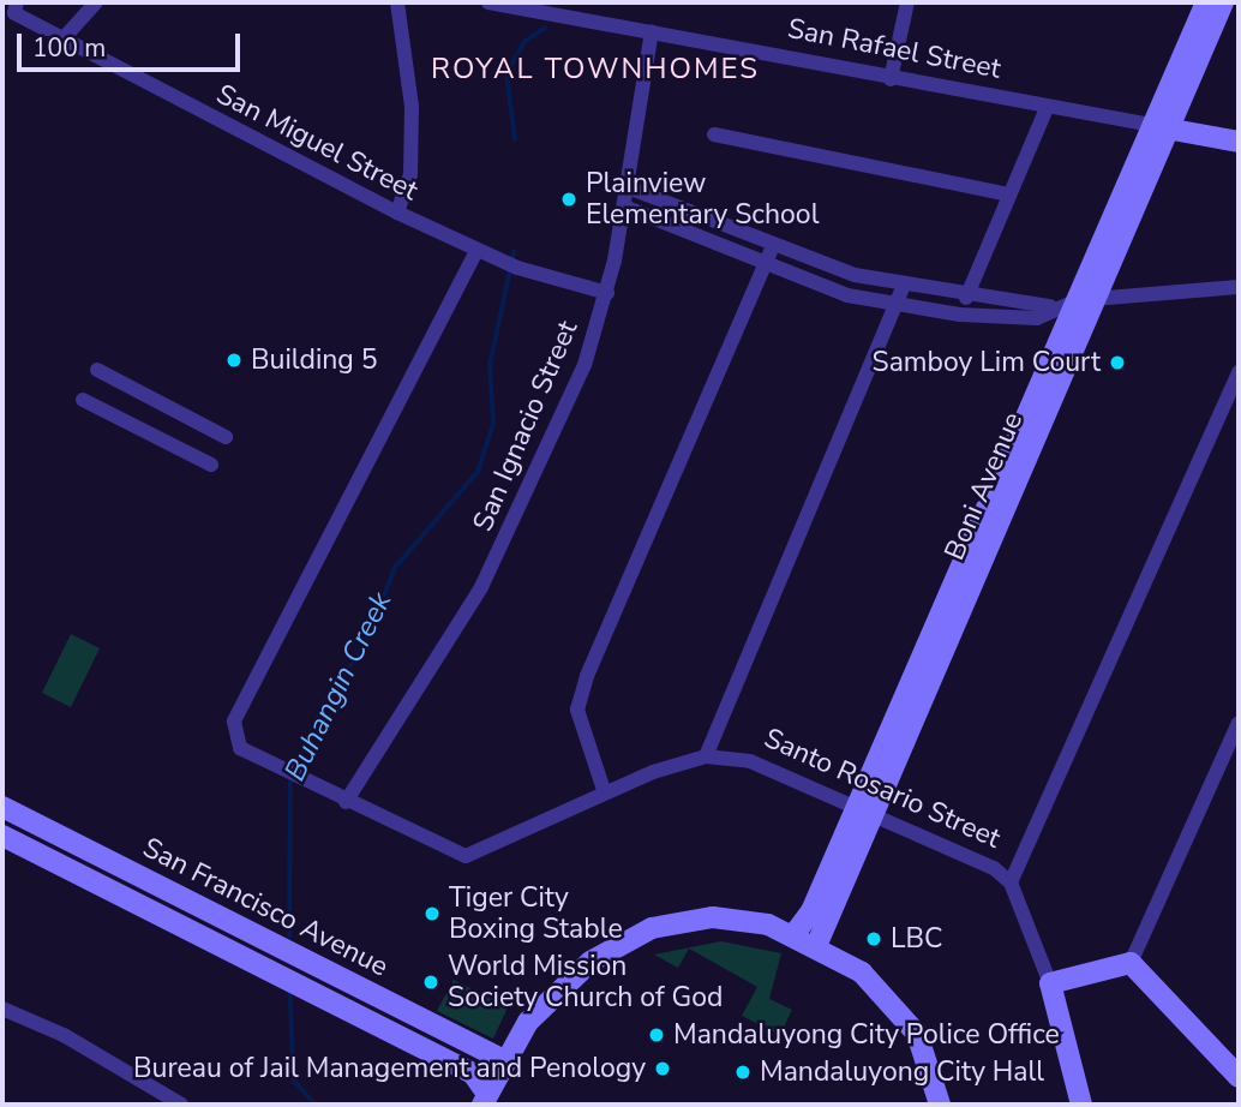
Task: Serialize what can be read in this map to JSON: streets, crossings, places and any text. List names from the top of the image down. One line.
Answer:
{"streets":{"main road":["San Rafael Street","Boni Avenue","Santo Rosario Street","San Francisco Avenue"],"street":["San Miguel Street","San Ignacio Street"]},"crossings":[["San Rafael Street","San Ignacio Street"],["San Rafael Street","Boni Avenue"],["San Miguel Street","San Ignacio Street"],["San Miguel Street","Santo Rosario Street"],["San Ignacio Street","Santo Rosario Street"],["Boni Avenue","Santo Rosario Street"]],"districts":["ROYAL TOWNHOMES"],"water":["Buhangin Creek"],"places":["Plainview Elementary School","Building 5","Samboy Lim Court","Tiger City Boxing Stable","LBC","World Mission Society Church of God","Mandaluyong City Police Office","Bureau of Jail Management and Penology","Mandaluyong City Hall"],"scale_bar":"100 m"}
